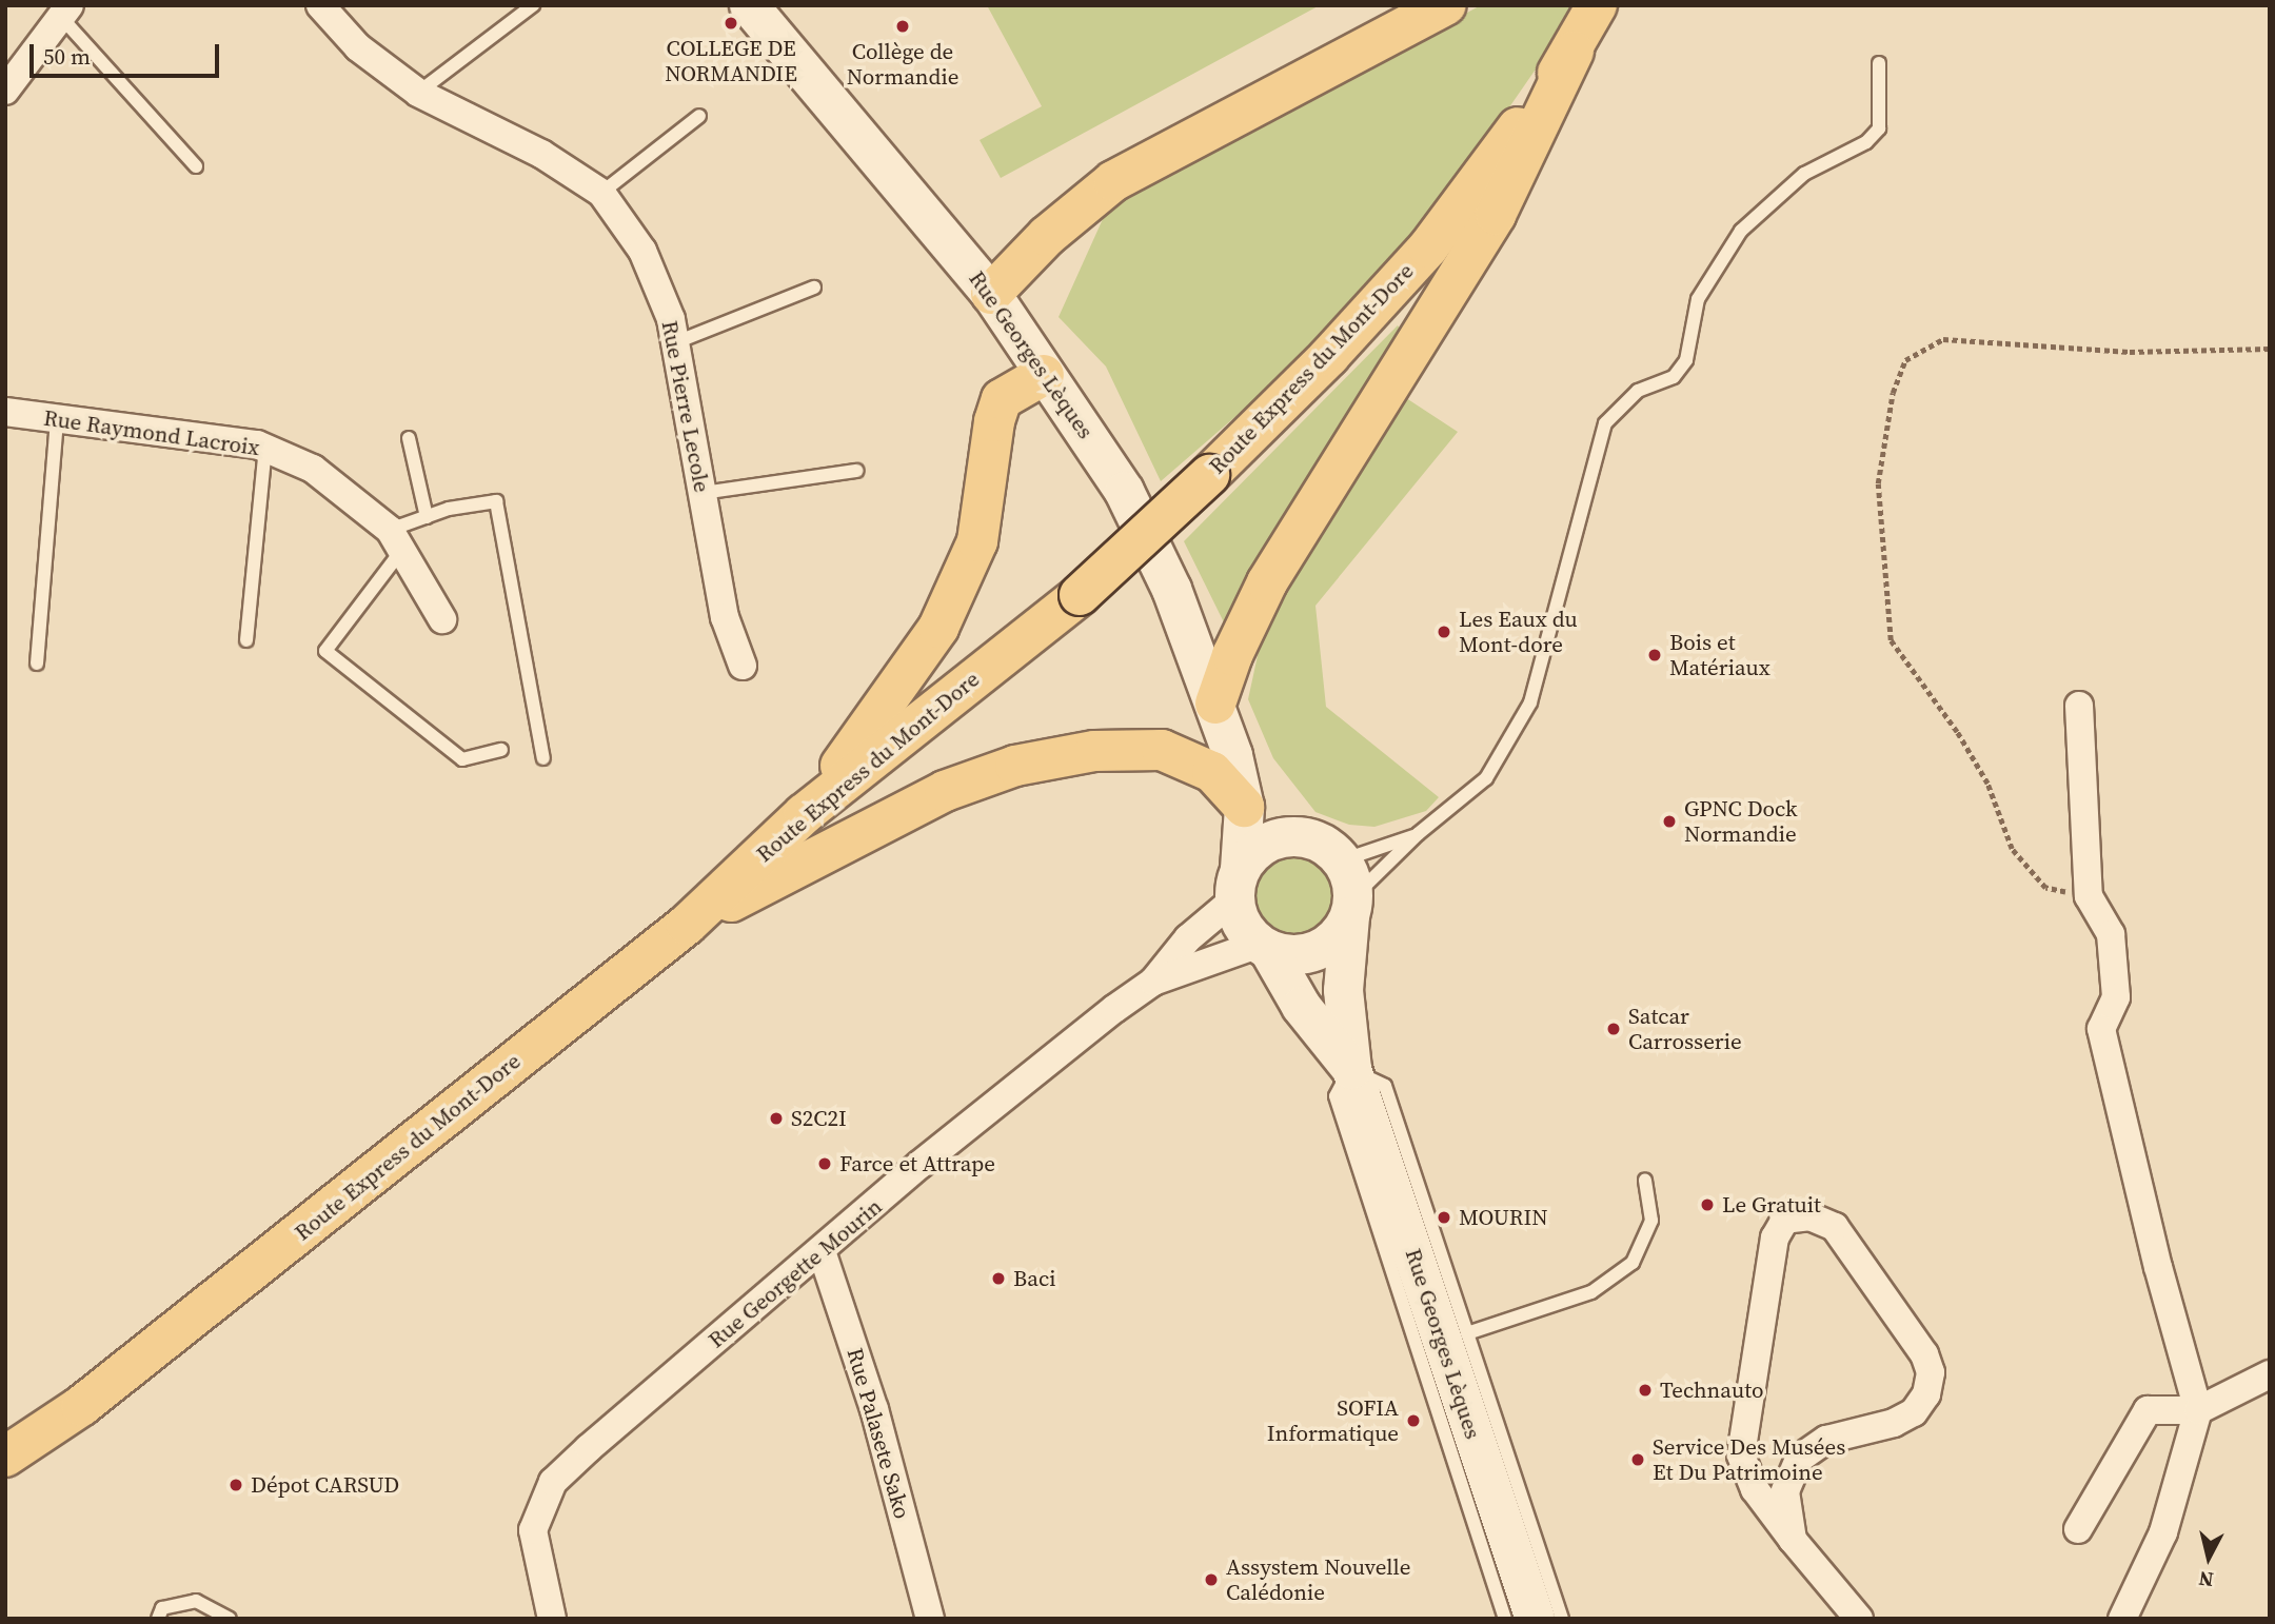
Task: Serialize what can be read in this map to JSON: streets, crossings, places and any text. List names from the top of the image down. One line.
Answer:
{"streets":{"main road":["Rue Georges Lèques","Route Express du Mont-Dore"],"street":["Rue Pierre Lecole","Rue Raymond Lacroix","Rue Georgette Mourin","Rue Palasete Sako"]},"crossings":[["Rue Georges Lèques","Rue Georgette Mourin"],["Rue Georgette Mourin","Rue Palasete Sako"]],"places":["COLLEGE DE NORMANDIE","Collège de Normandie","Les Eaux du Mont-dore","Bois et Matériaux","GPNC Dock Normandie","Satcar Carrosserie","S2C2I","Farce et Attrape","Le Gratuit","MOURIN","Baci","Technauto","SOFIA Informatique","Service Des Musées Et Du Patrimoine","Dépot CARSUD","Assystem Nouvelle Calédonie"],"scale_bar":"50 m","north":"bottom"}
